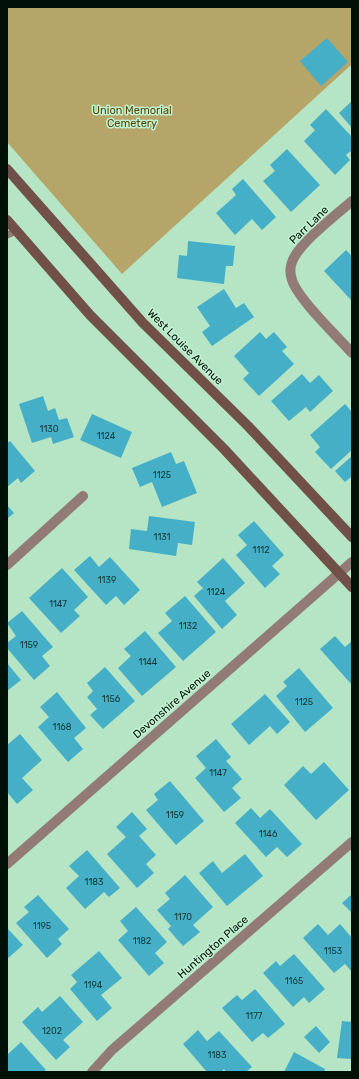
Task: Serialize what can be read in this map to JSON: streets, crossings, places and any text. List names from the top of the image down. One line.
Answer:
{"streets":{"main road":["West Louise Avenue"],"street":["Parr Lane","Devonshire Avenue","Huntington Place"]},"parks":["Union Memorial Cemetery"],"house_numbers":["1130","1124","1125","1131","1112","1139","1124","1147","1132","1159","1144","1156","1125","1168","1147","1159","1146","1183","1170","1195","1182","1153","1165","1194","1177","1202","1183"]}
